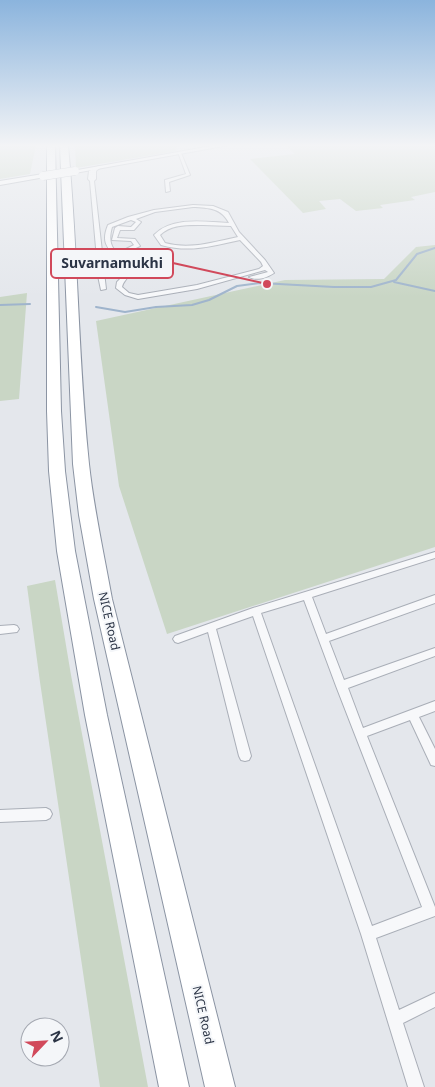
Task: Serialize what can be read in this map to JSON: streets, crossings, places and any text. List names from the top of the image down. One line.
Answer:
{"streets":{"highway":["NICE Road"]},"places":["Suvarnamukhi"],"north":"top right"}
